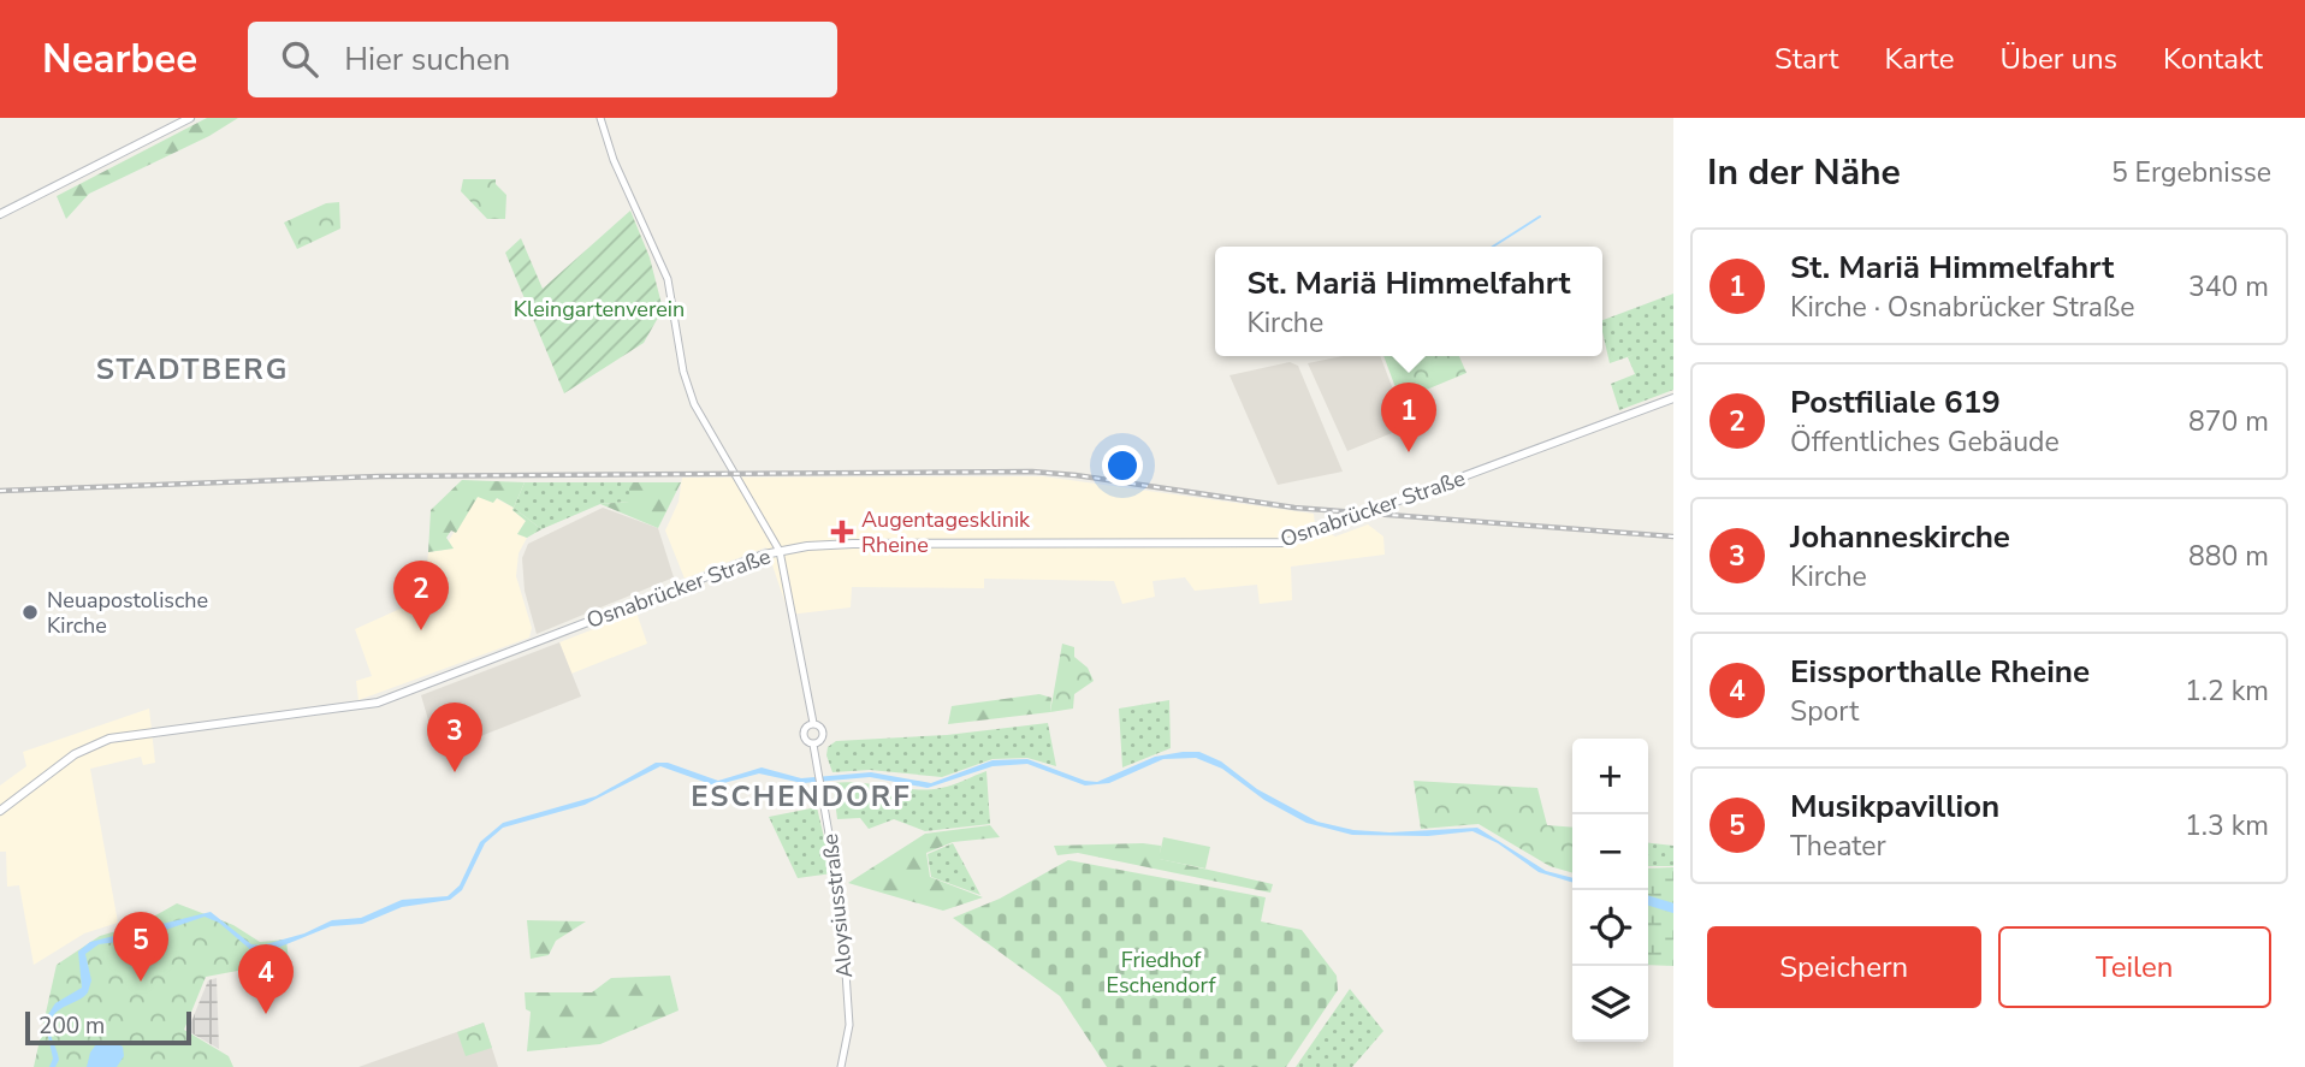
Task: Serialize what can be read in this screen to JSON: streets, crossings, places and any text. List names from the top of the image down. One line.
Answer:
{"streets":{"main road":["Osnabrücker Straße"],"street":["Aloysiusstraße"]},"districts":["STADTBERG","ESCHENDORF"],"parks":["Kleingartenverein","Friedhof Eschendorf"],"places":{"health":["Augentagesklinik Rheine"],"other":["Neuapostolische Kirche"]},"scale_bar":"200 m","page":{"header":"Nearbee","search":"Hier suchen","nav":["Start","Karte","Über uns","Kontakt"],"heading":["In der Nähe","5 Ergebnisse"],"list":[{"mark":"1","name":"St. Mariä Himmelfahrt","note":"Kirche · Osnabrücker Straße","value":"340 m"},{"mark":"2","name":"Postfiliale 619","note":"Öffentliches Gebäude","value":"870 m"},{"mark":"3","name":"Johanneskirche","note":"Kirche","value":"880 m"},{"mark":"4","name":"Eissporthalle Rheine","note":"Sport","value":"1.2 km"},{"mark":"5","name":"Musikpavillion","note":"Theater","value":"1.3 km"}],"popup":["St. Mariä Himmelfahrt","Kirche"],"pins":["1","2","3","5","4"],"map_buttons":["+","−"],"buttons":["Speichern","Teilen"],"scale":"200 m"}}
